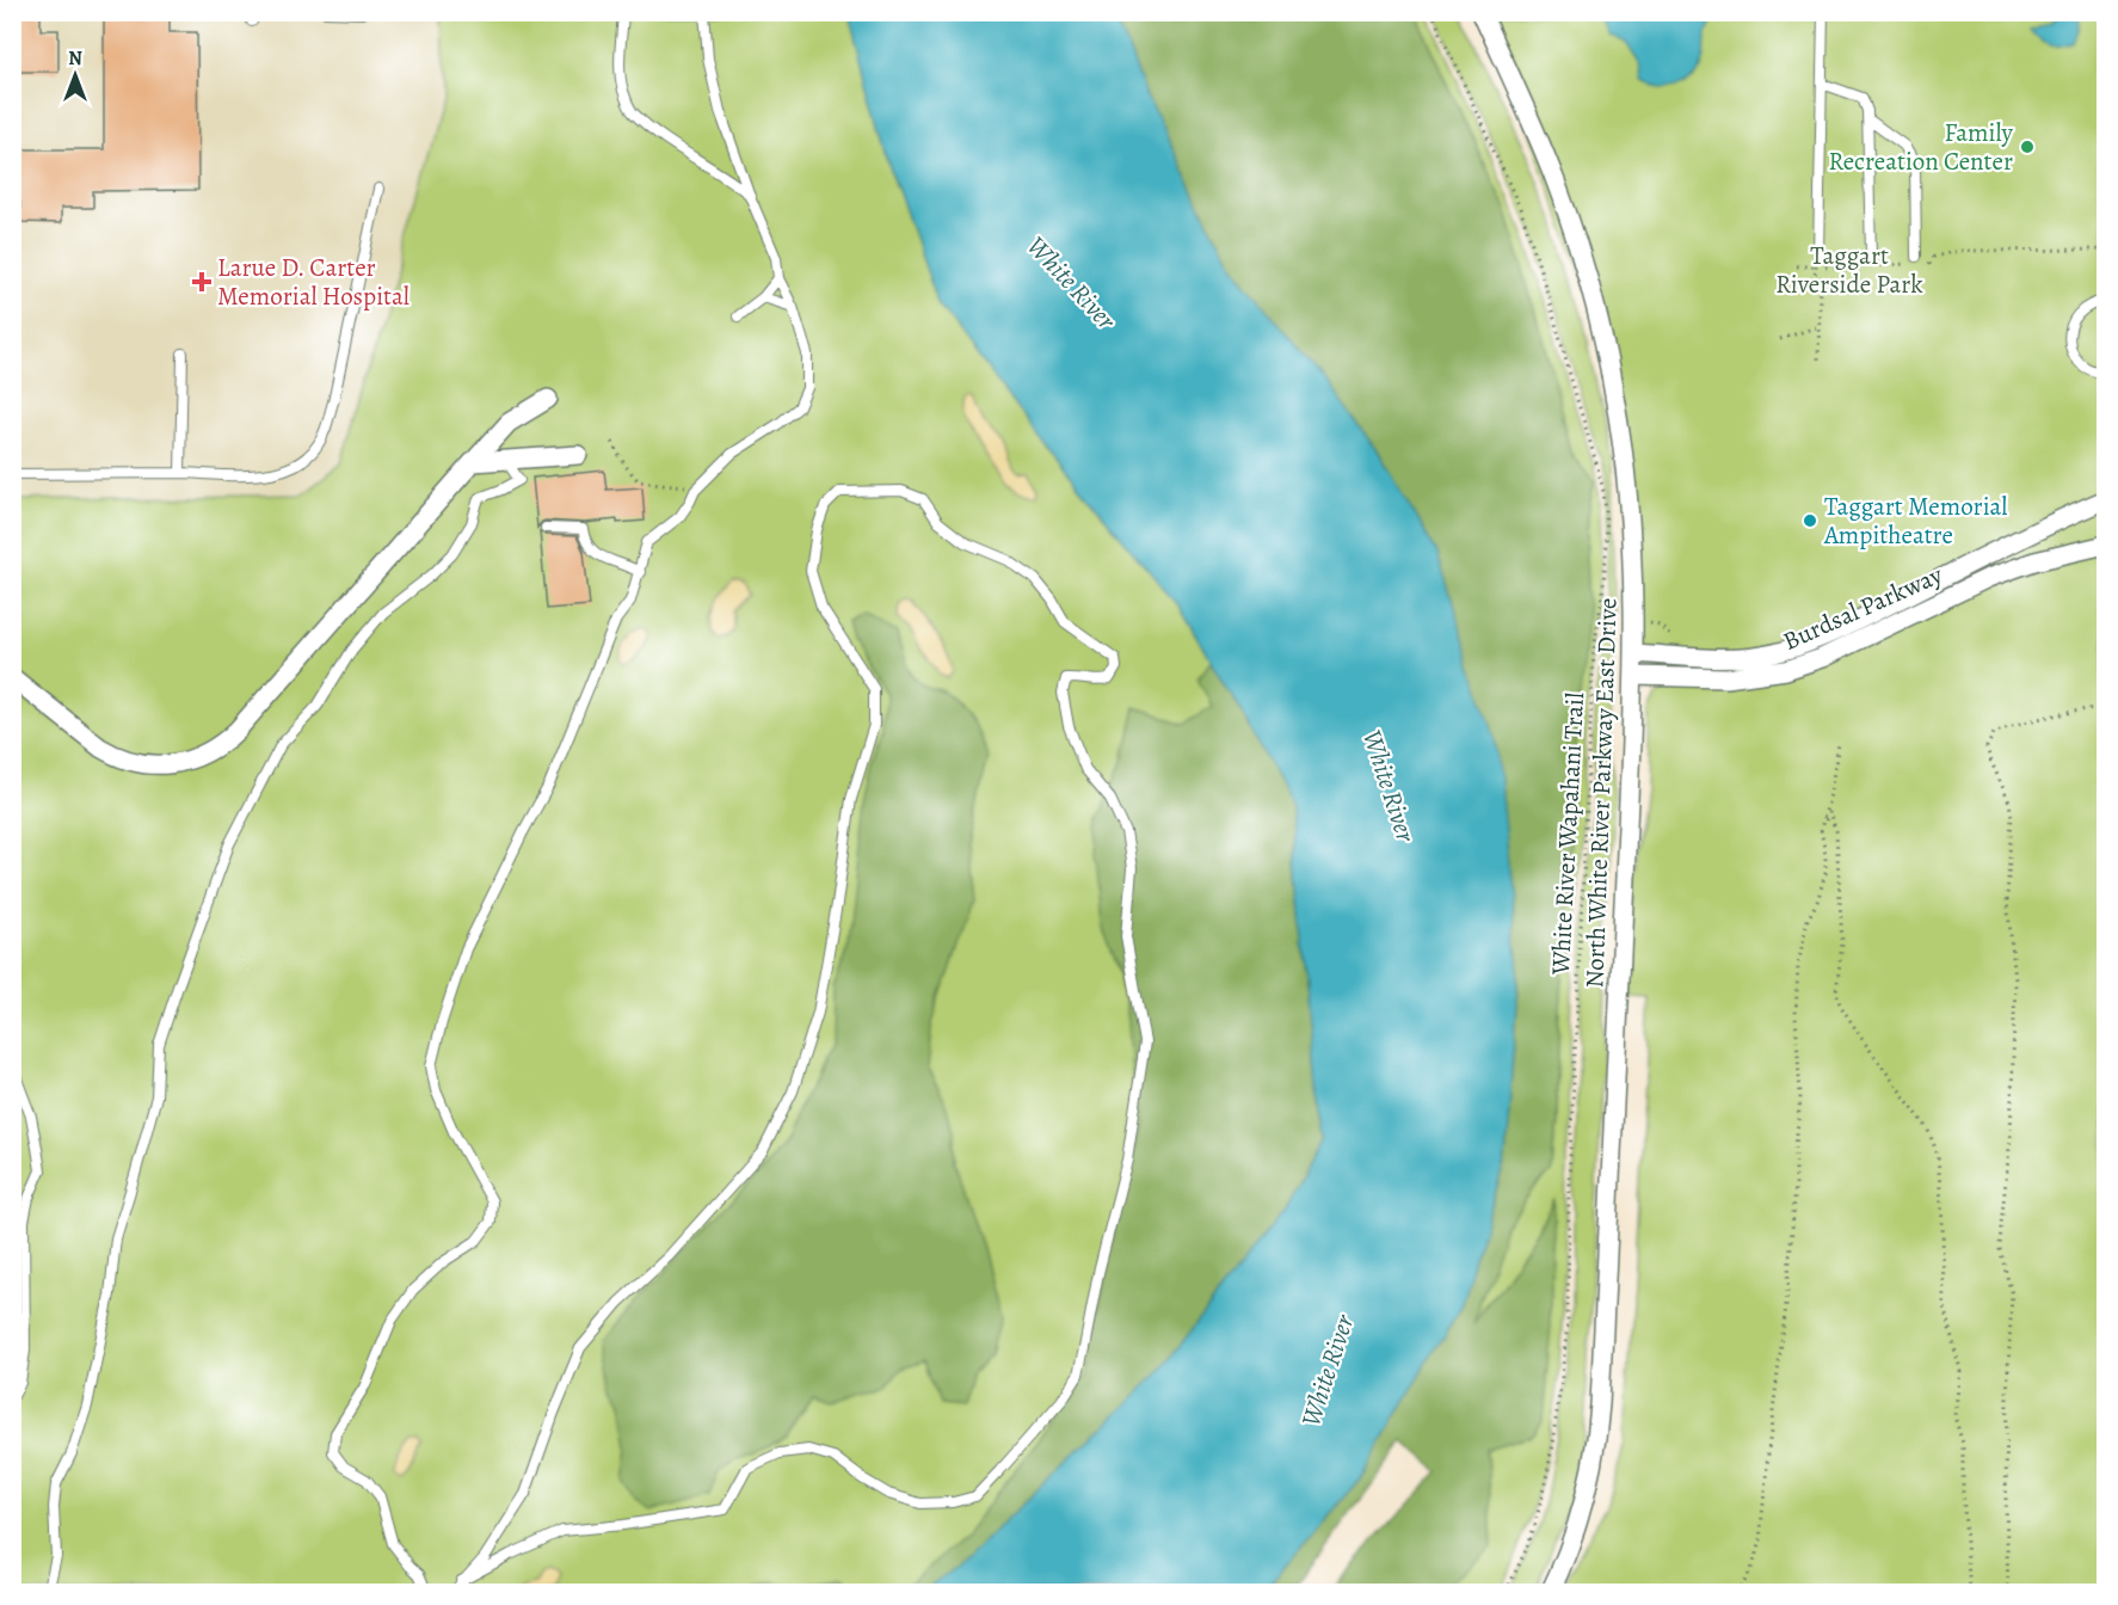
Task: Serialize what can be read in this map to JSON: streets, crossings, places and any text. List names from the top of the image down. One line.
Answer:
{"streets":{"street":["Burdsal Parkway","North White River Parkway East Drive"],"path":["White River Wapahani Trail"]},"crossings":[["Burdsal Parkway","North White River Parkway East Drive"]],"water":["White River"],"parks":["Taggart Riverside Park"],"places":{"other":["Family Recreation Center","Taggart Memorial Ampitheatre"],"health":["Larue D. Carter Memorial Hospital"]},"north":"top"}
